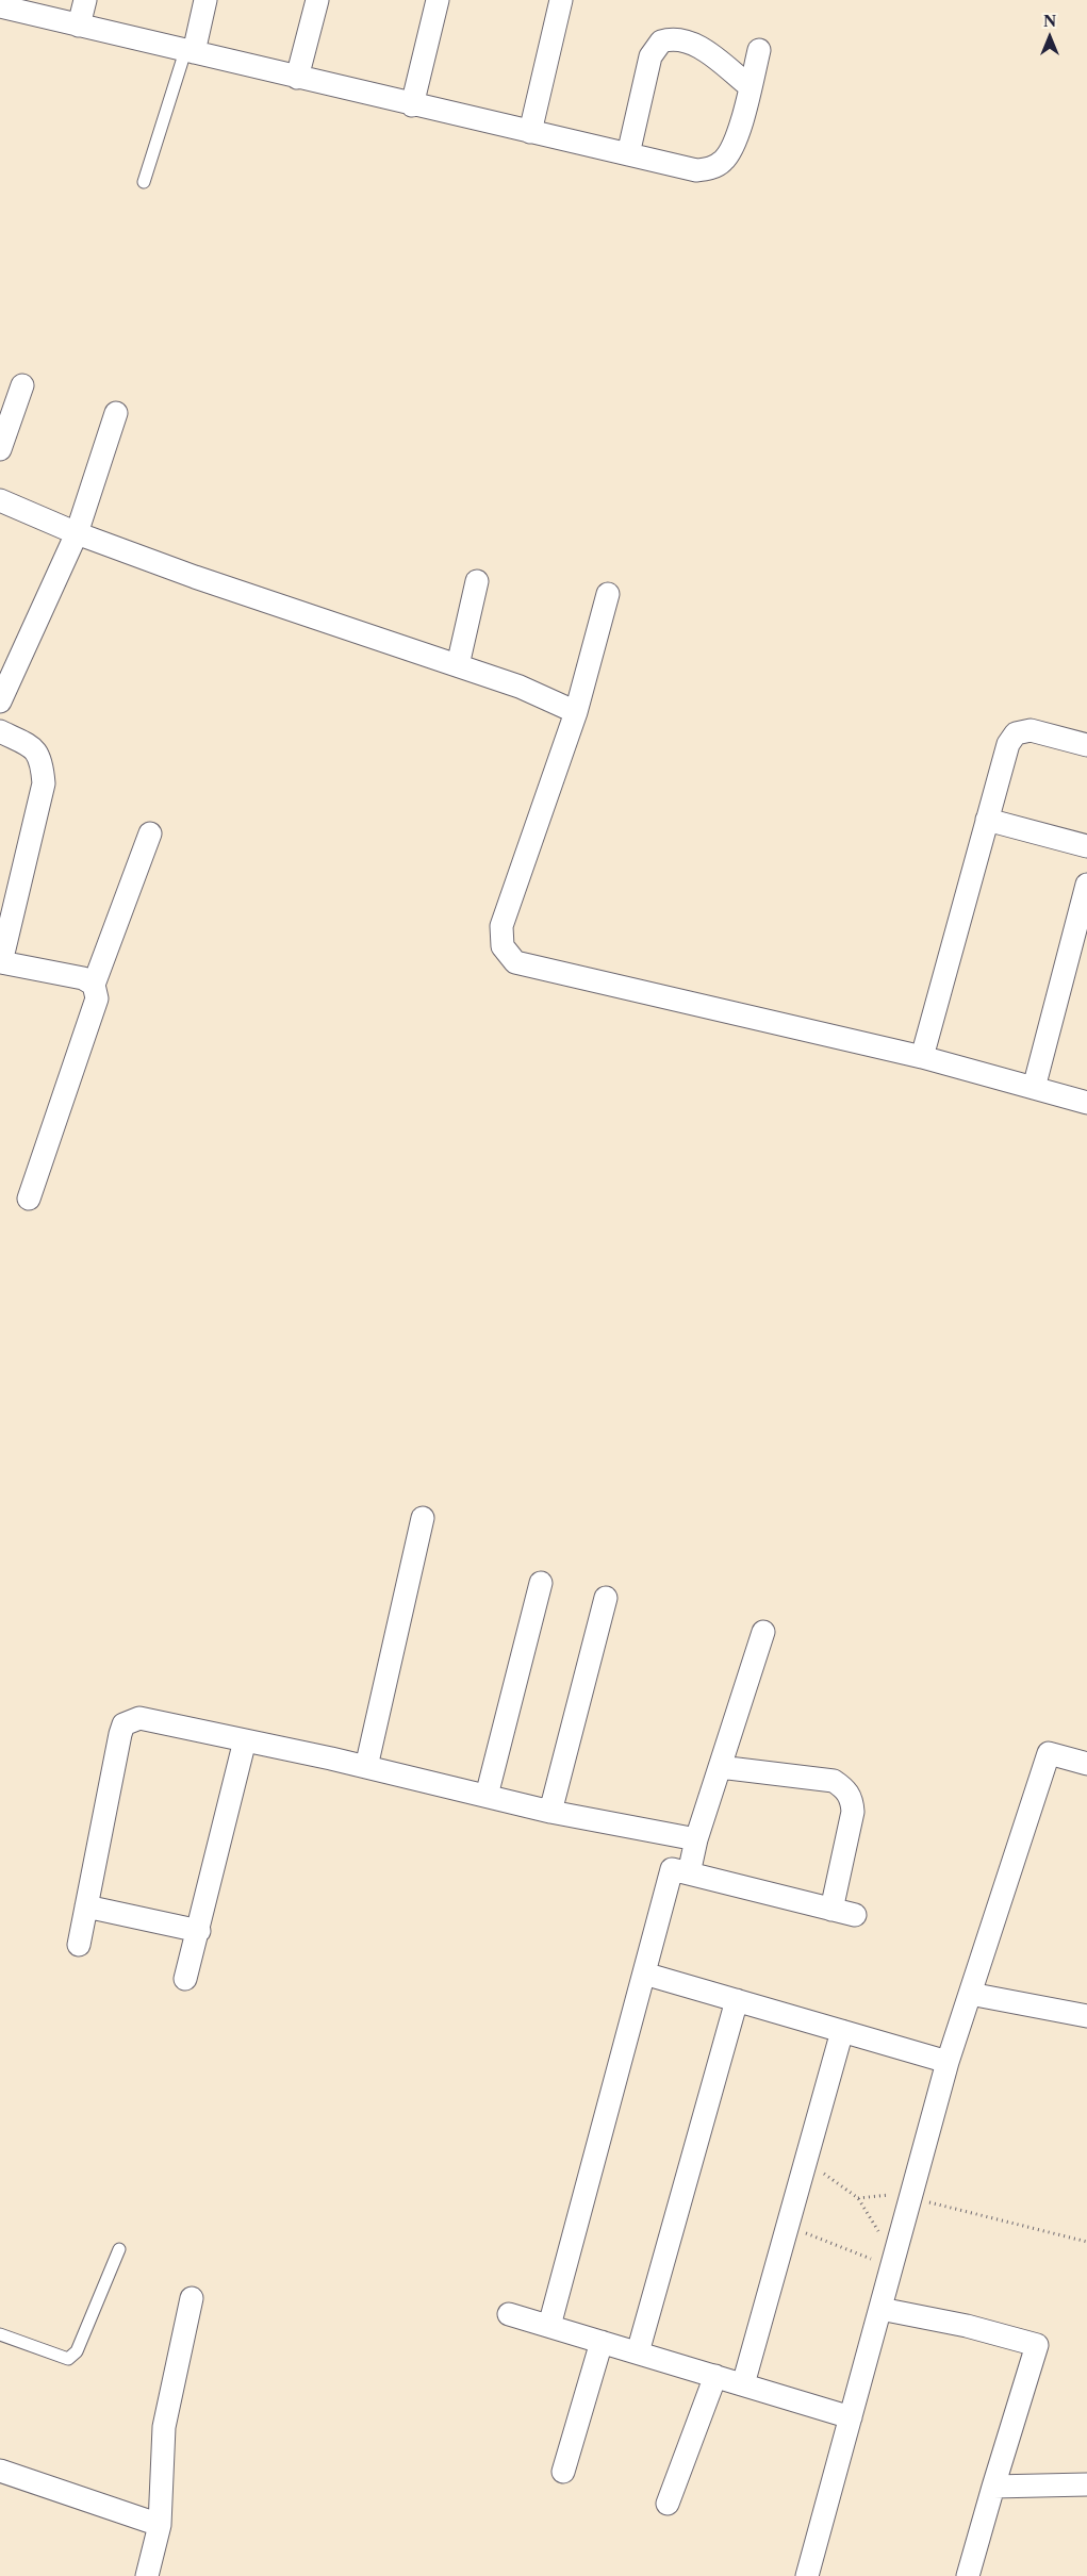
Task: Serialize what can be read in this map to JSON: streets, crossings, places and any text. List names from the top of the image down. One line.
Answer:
{"north":"top"}
